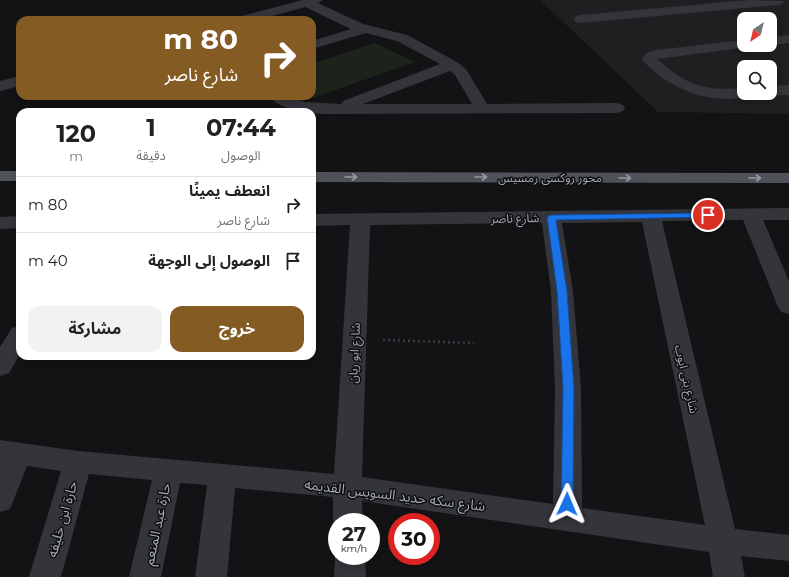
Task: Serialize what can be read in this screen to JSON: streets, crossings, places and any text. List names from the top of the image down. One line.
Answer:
{"streets":{"main road":["محور روكسى رمسيس"],"street":["شارع ناصر","شارع ابو ريان","شارع بنى ايوب","شارع سكه حديد السويس القديمه","حارة ابن خليفه","حارة عبد المنعم"]},"crossings":[["شارع ناصر","شارع ابو ريان"],["شارع ناصر","شارع بنى ايوب"],["شارع ابو ريان","شارع سكه حديد السويس القديمه"],["شارع بنى ايوب","شارع سكه حديد السويس القديمه"],["شارع سكه حديد السويس القديمه","حارة ابن خليفه"],["شارع سكه حديد السويس القديمه","حارة عبد المنعم"]],"one_way":["محور روكسى رمسيس"],"north":"bottom left","page":{"turn":["80 m","شارع ناصر"],"eta":["07:44","الوصول","1","دقيقة","120","m"],"list":[{"name":"انعطف يمينًا","note":"شارع ناصر","value":"80 m"},{"name":"الوصول إلى الوجهة","value":"40 m"}],"buttons":["خروج","مشاركة"],"speed":"27 km/h","limit":"30"}}
